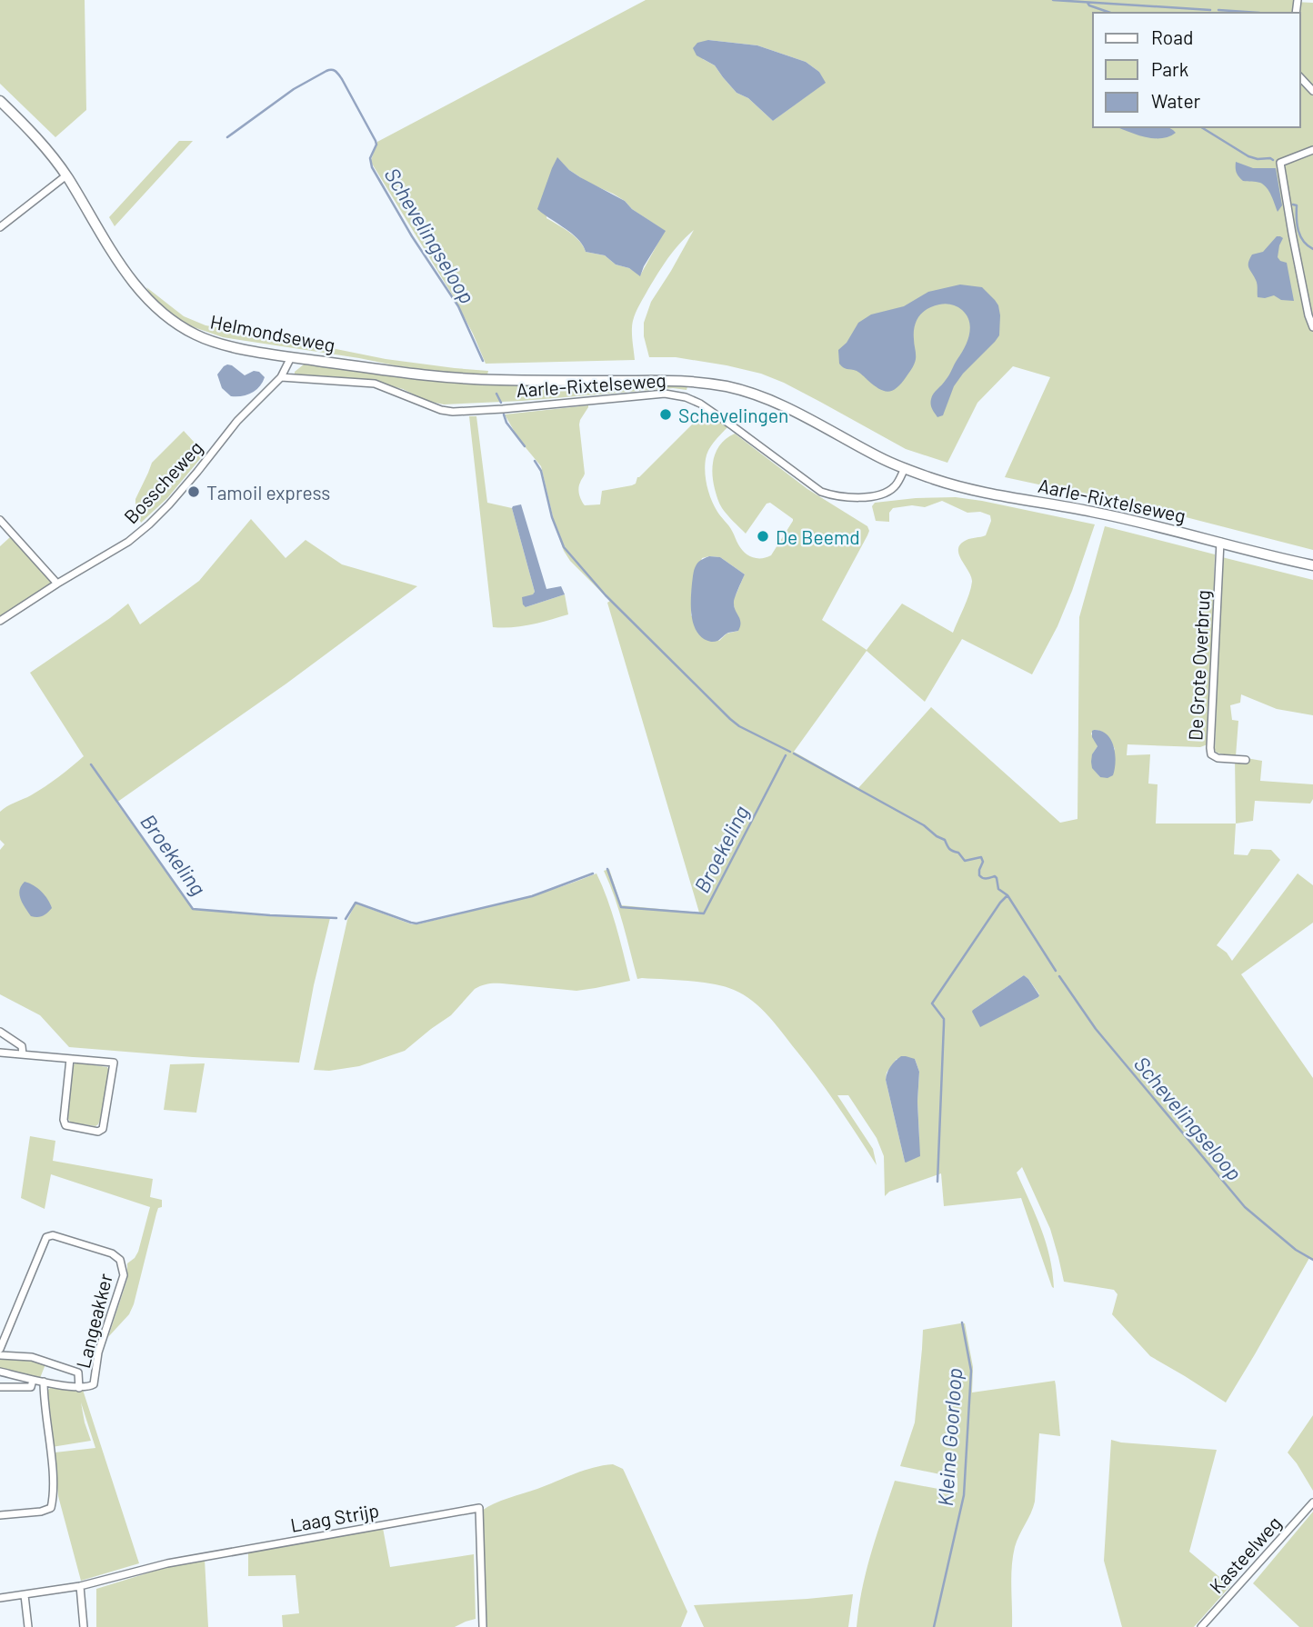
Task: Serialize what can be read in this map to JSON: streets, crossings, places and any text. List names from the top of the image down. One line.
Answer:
{"streets":{"street":["Helmondseweg","Aarle-Rixtelseweg","Bosscheweg","De Grote Overbrug","Langeakker","Laag Strijp","Kasteelweg"]},"crossings":[["Helmondseweg","Aarle-Rixtelseweg"],["Helmondseweg","Bosscheweg"],["Aarle-Rixtelseweg","De Grote Overbrug"]],"water":["Schevelingseloop","Broekeling","Kleine Goorloop"],"places":["Schevelingen","Tamoil express","De Beemd"],"legend":["Road","Park","Water"]}
